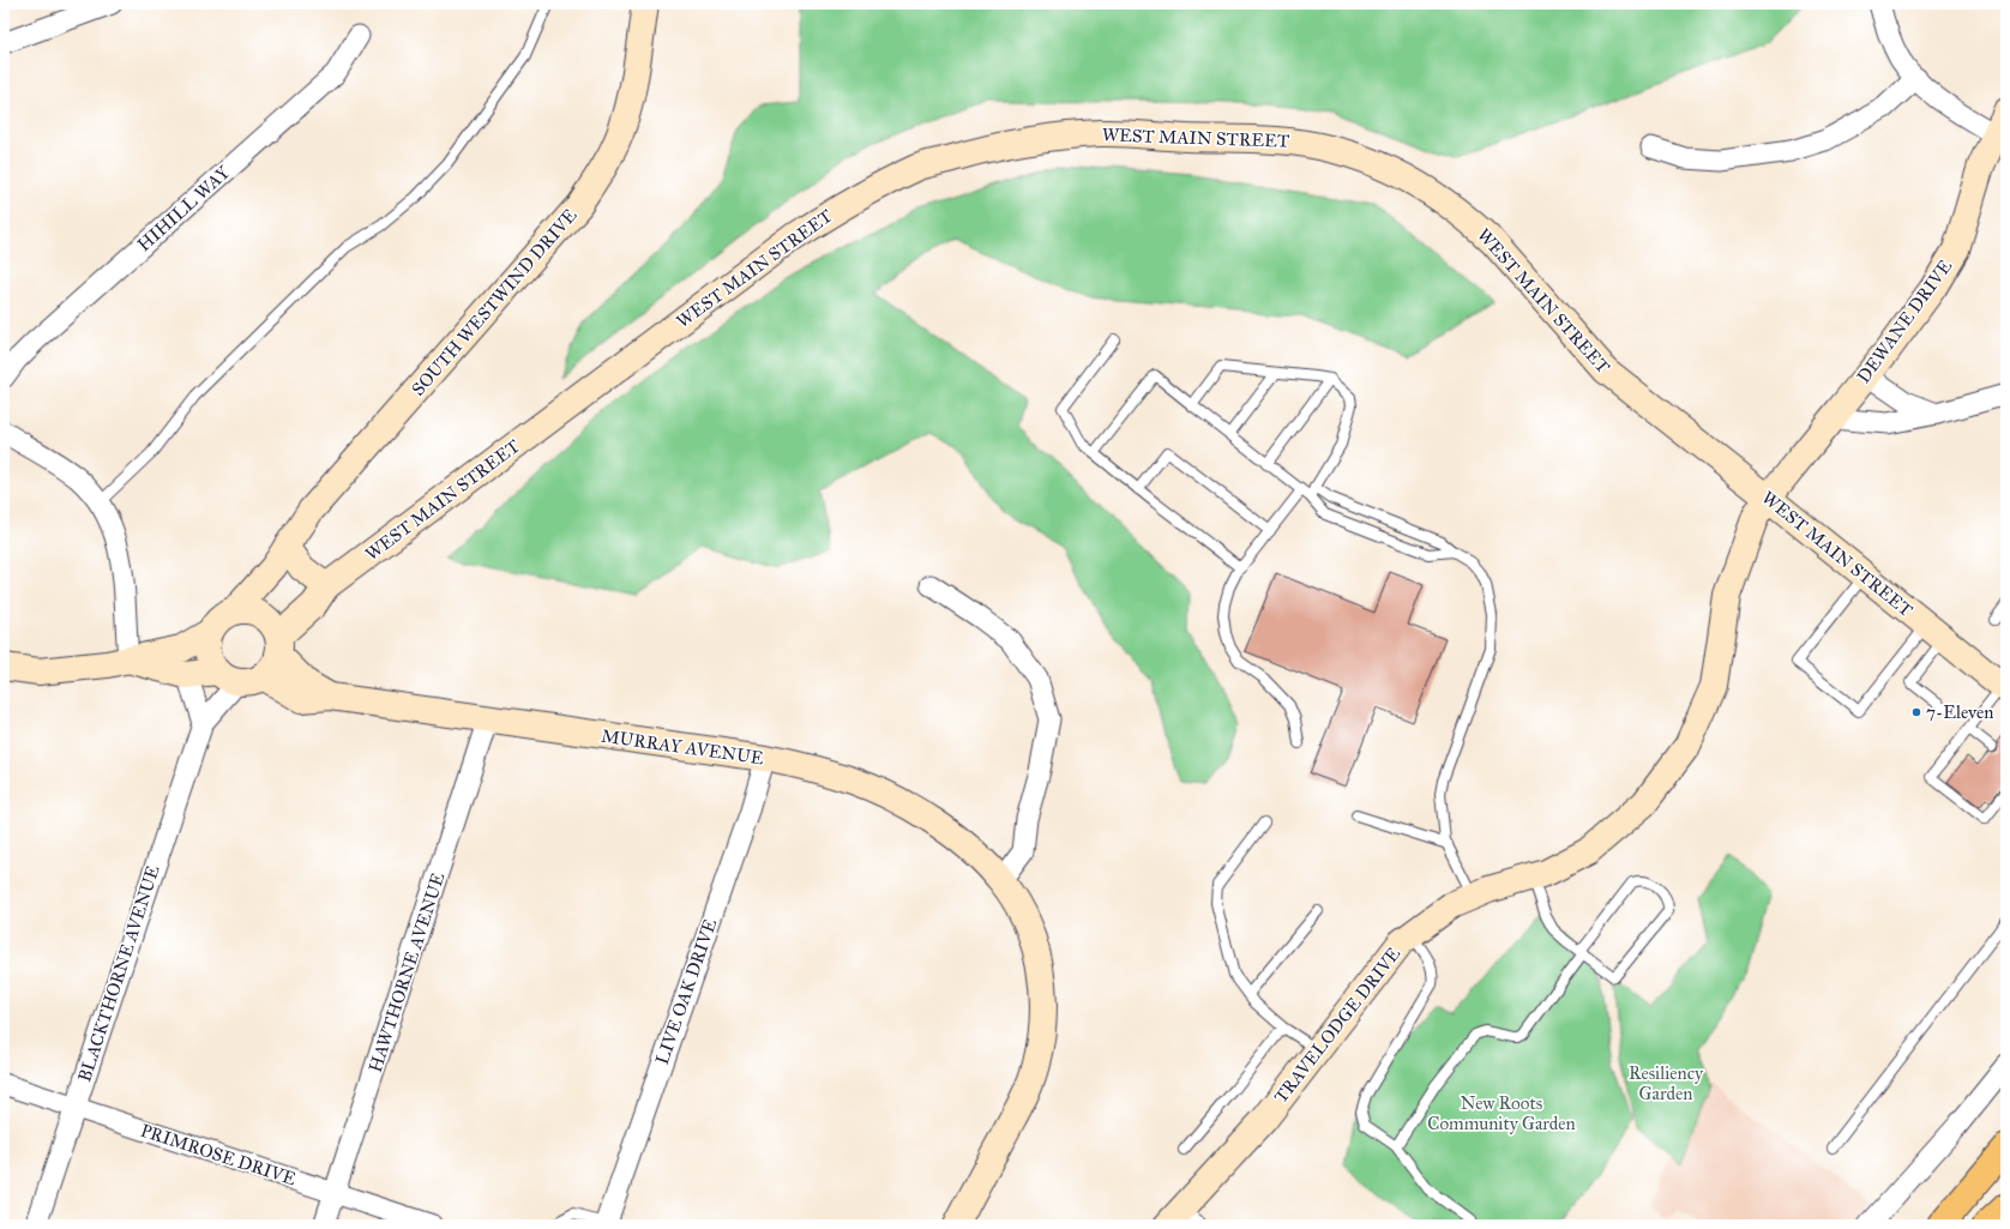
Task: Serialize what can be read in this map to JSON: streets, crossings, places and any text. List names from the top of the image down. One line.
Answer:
{"streets":{"street":["WEST MAIN STREET","HIHILL WAY","SOUTH WESTWIND DRIVE","DEWANE DRIVE","MURRAY AVENUE","HAWTHORNE AVENUE","BLACKTHORNE AVENUE","LIVE OAK DRIVE","TRAVELODGE DRIVE","PRIMROSE DRIVE"]},"crossings":[["WEST MAIN STREET","SOUTH WESTWIND DRIVE"],["WEST MAIN STREET","DEWANE DRIVE"],["WEST MAIN STREET","MURRAY AVENUE"],["WEST MAIN STREET","BLACKTHORNE AVENUE"],["WEST MAIN STREET","TRAVELODGE DRIVE"],["SOUTH WESTWIND DRIVE","MURRAY AVENUE"],["SOUTH WESTWIND DRIVE","BLACKTHORNE AVENUE"],["DEWANE DRIVE","TRAVELODGE DRIVE"],["MURRAY AVENUE","HAWTHORNE AVENUE"],["MURRAY AVENUE","BLACKTHORNE AVENUE"],["MURRAY AVENUE","LIVE OAK DRIVE"],["HAWTHORNE AVENUE","PRIMROSE DRIVE"],["BLACKTHORNE AVENUE","PRIMROSE DRIVE"]],"parks":["Resiliency Garden","New Roots Community Garden"],"places":["7-Eleven"]}
